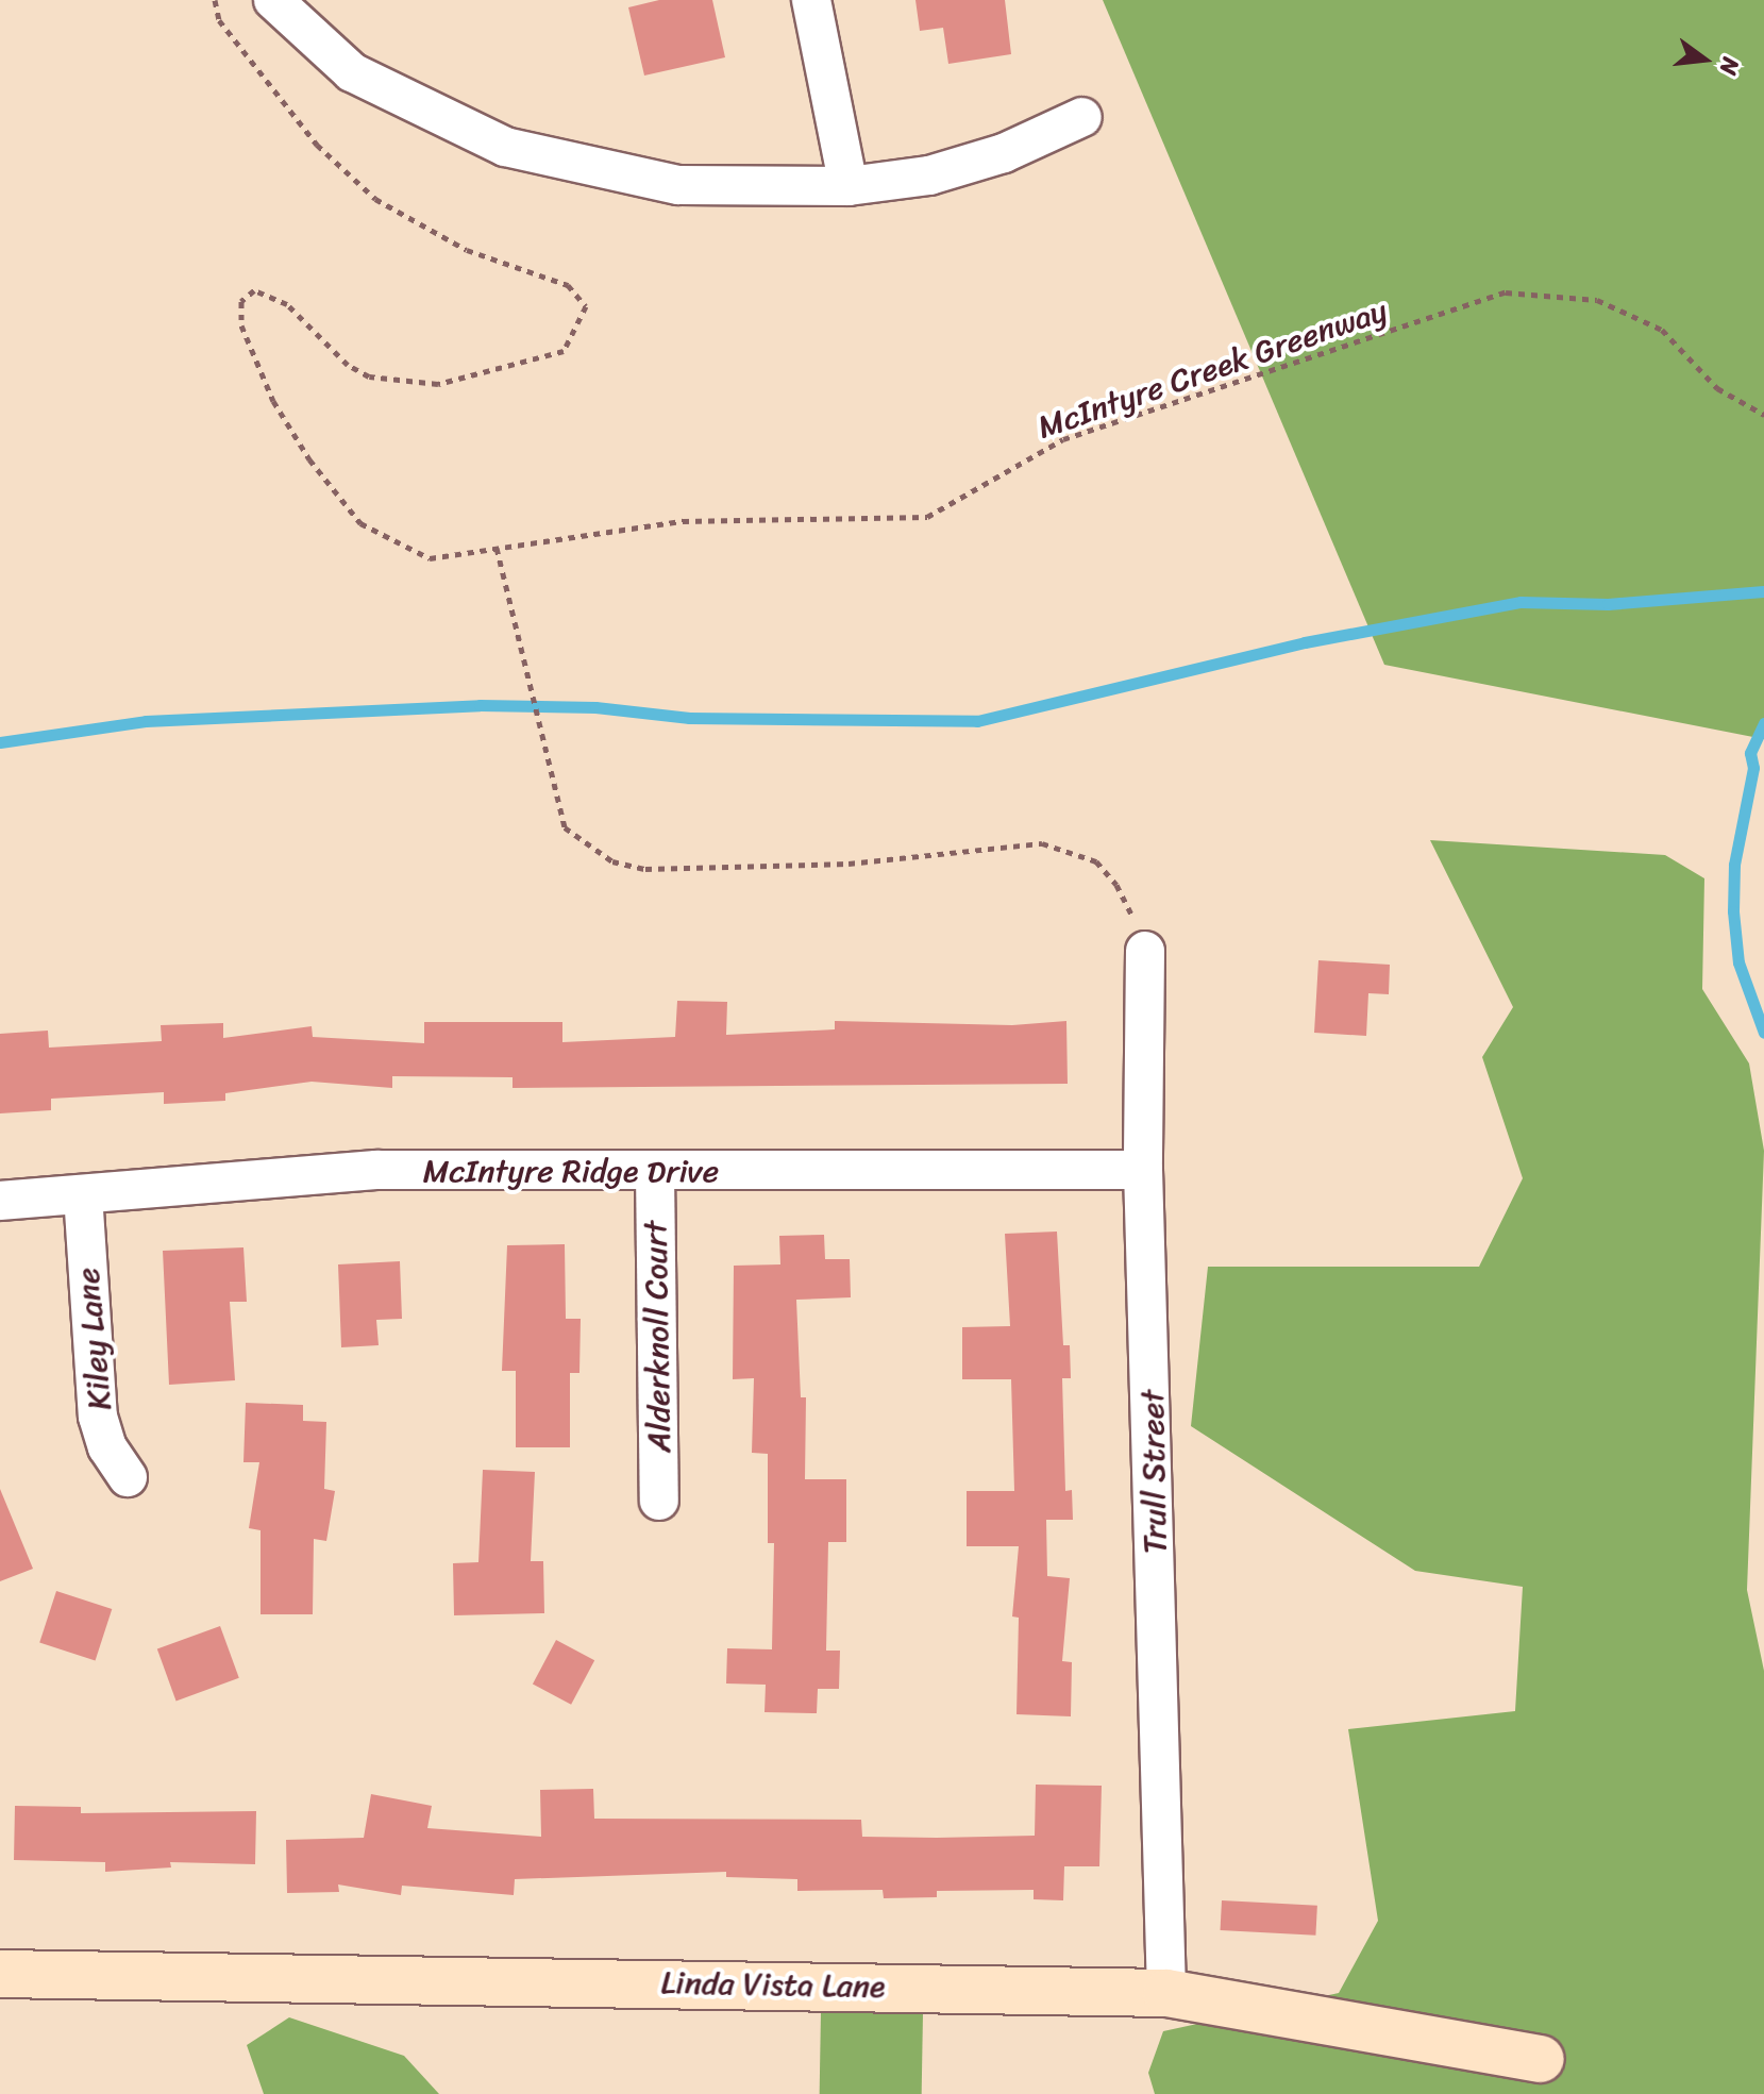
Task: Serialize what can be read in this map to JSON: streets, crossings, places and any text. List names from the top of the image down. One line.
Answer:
{"streets":{"street":["McIntyre Ridge Drive","Alderknoll Court","Kiley Lane","Trull Street","Linda Vista Lane"],"path":["McIntyre Creek Greenway"]},"crossings":[["McIntyre Ridge Drive","Alderknoll Court"],["McIntyre Ridge Drive","Kiley Lane"],["McIntyre Ridge Drive","Trull Street"],["Trull Street","Linda Vista Lane"]],"north":"right"}
